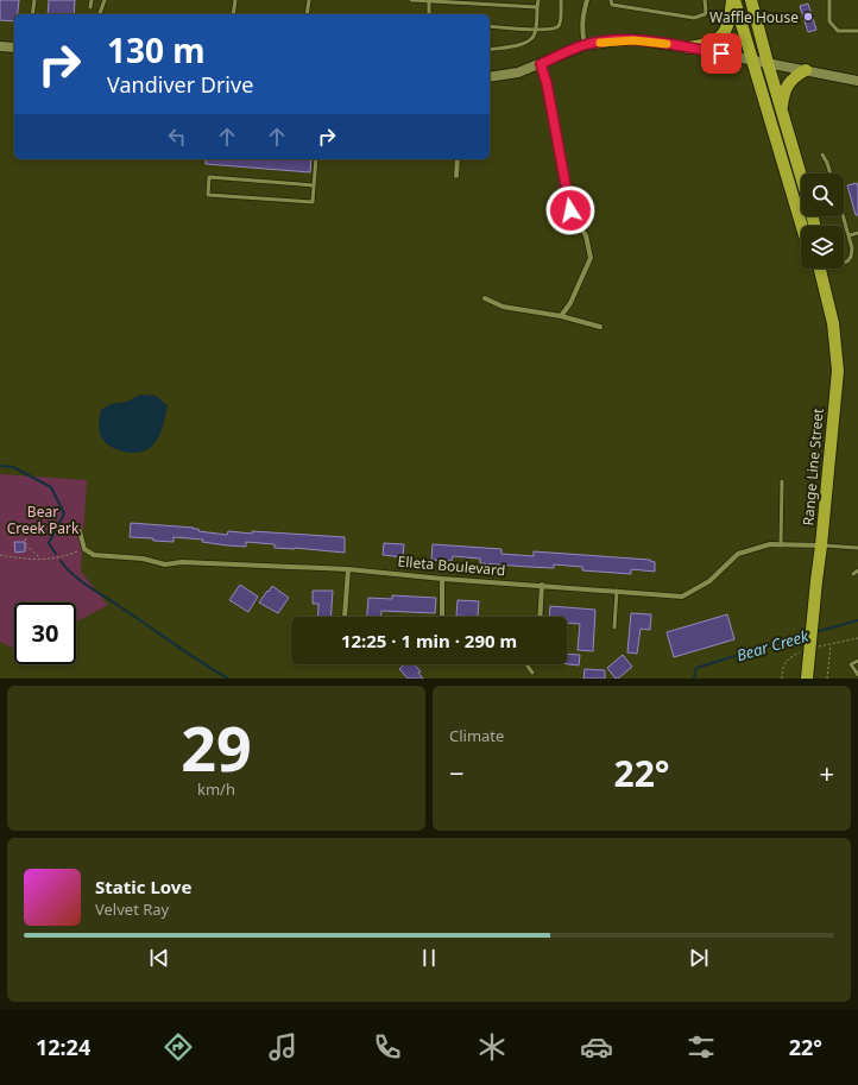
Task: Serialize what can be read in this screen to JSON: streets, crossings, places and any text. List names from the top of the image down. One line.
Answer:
{"streets":{"main road":["Range Line Street"],"street":["Elleta Boulevard"]},"crossings":[["Range Line Street","Elleta Boulevard"]],"water":["Bear Creek"],"parks":["Bear Creek Park"],"places":["Waffle House"],"page":{"turn":["130 m","Vandiver Drive"],"limit":"30","trip":"12:25 · 1 min · 290 m","tile":[["29","km/h"],"Climate"],"heat":["−","22°","+"],"song":["Static Love","Velvet Ray"],"tabs":["12:24","22°"]}}
